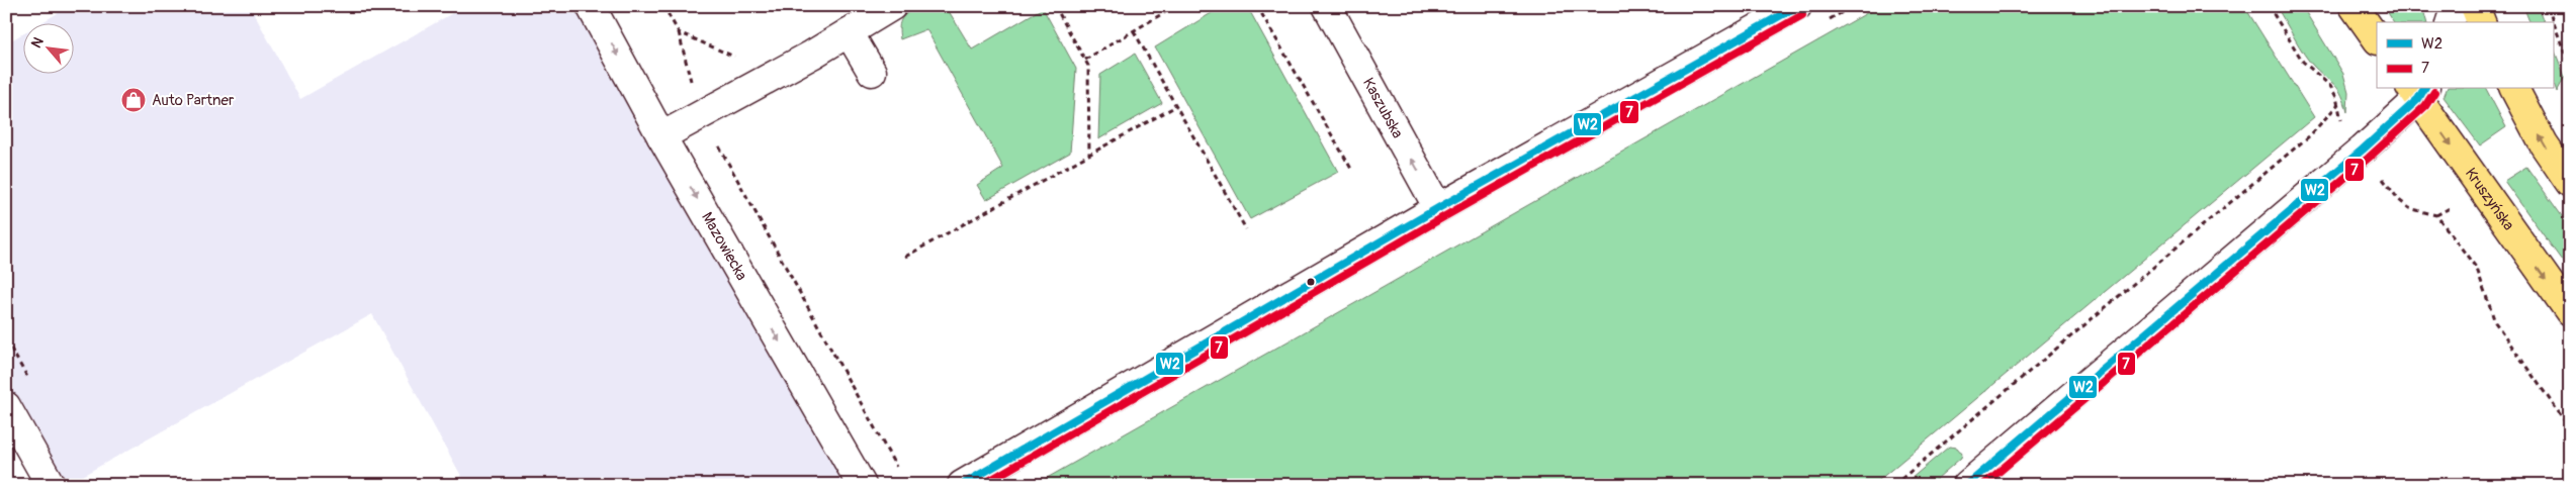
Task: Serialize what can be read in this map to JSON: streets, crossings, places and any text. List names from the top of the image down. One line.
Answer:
{"streets":{"main road":["Kruszyńska"],"street":["Kaszubska","Mazowiecka"]},"one_way":["Kaszubska","Mazowiecka"],"places":{"shop":["Auto Partner"]},"lines":["transit line W2","transit line 7"],"legend":["W2","7"],"north":"top left"}
